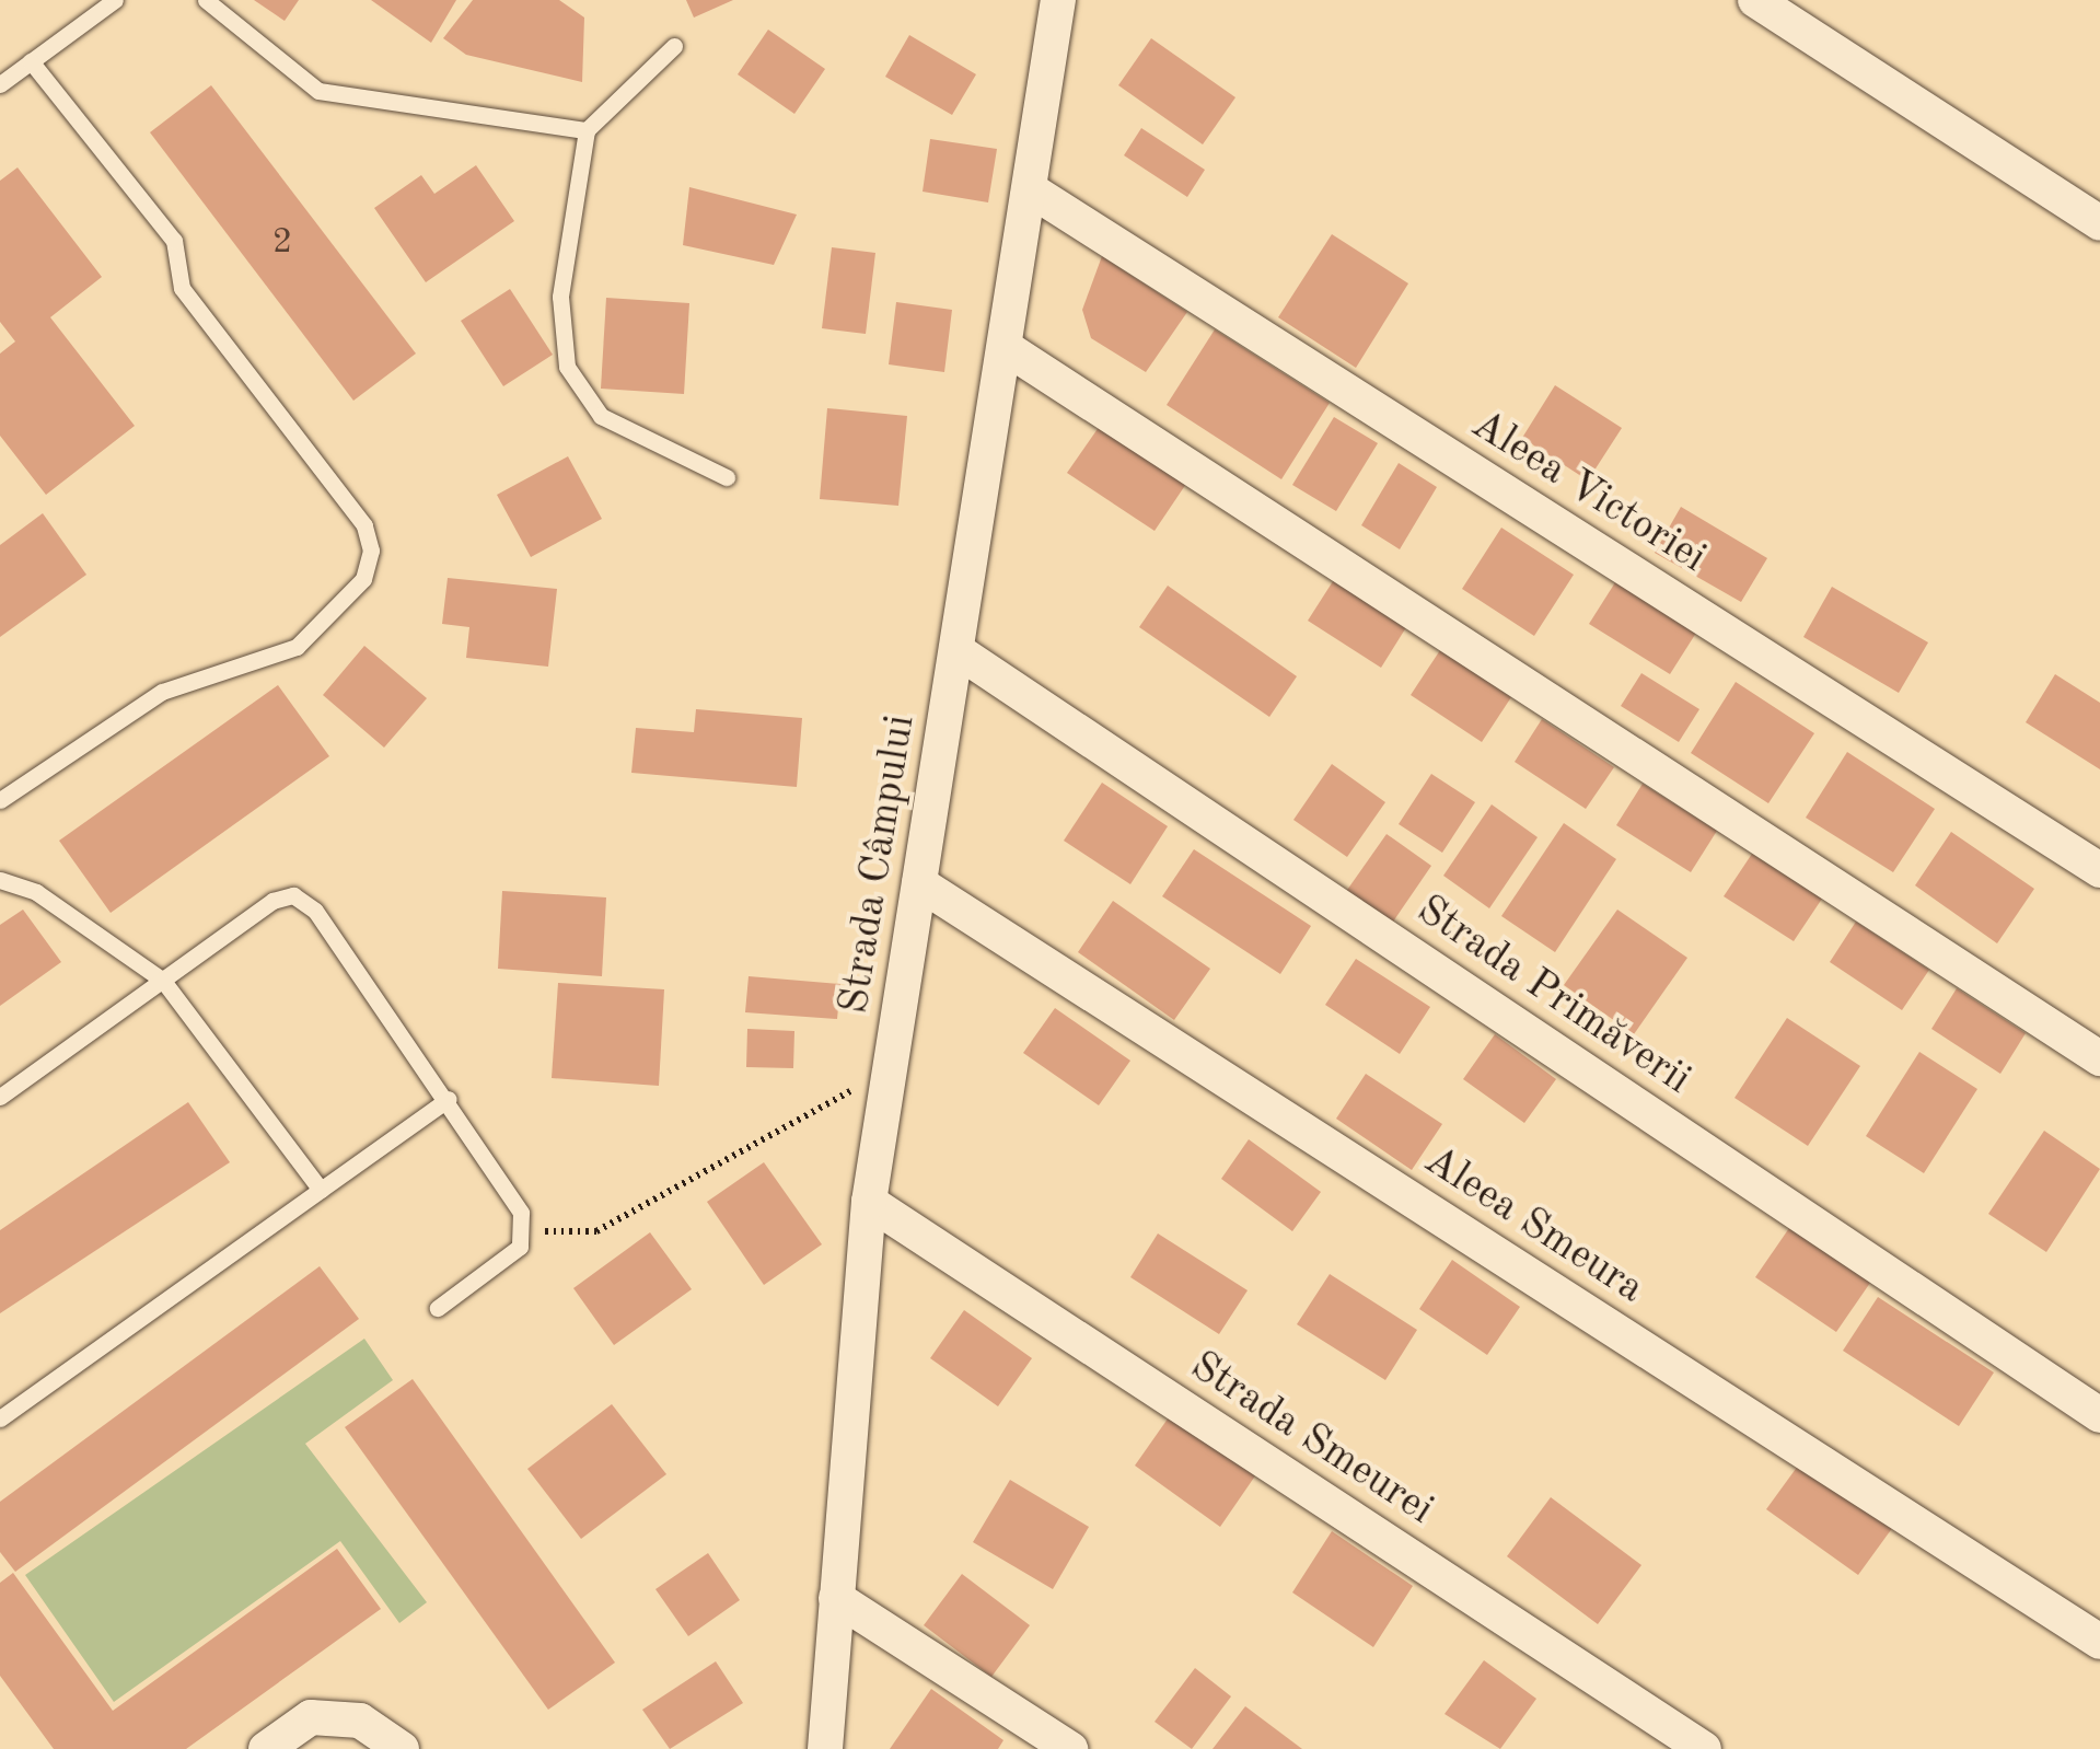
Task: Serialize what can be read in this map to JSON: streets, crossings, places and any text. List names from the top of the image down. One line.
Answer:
{"streets":{"street":["Aleea Victoriei","Strada Câmpului","Strada Primăverii","Aleea Smeura","Strada Smeurei"]},"crossings":[["Aleea Victoriei","Strada Câmpului"],["Strada Câmpului","Strada Primăverii"],["Strada Câmpului","Aleea Smeura"],["Strada Câmpului","Strada Smeurei"]],"house_numbers":["2"]}
